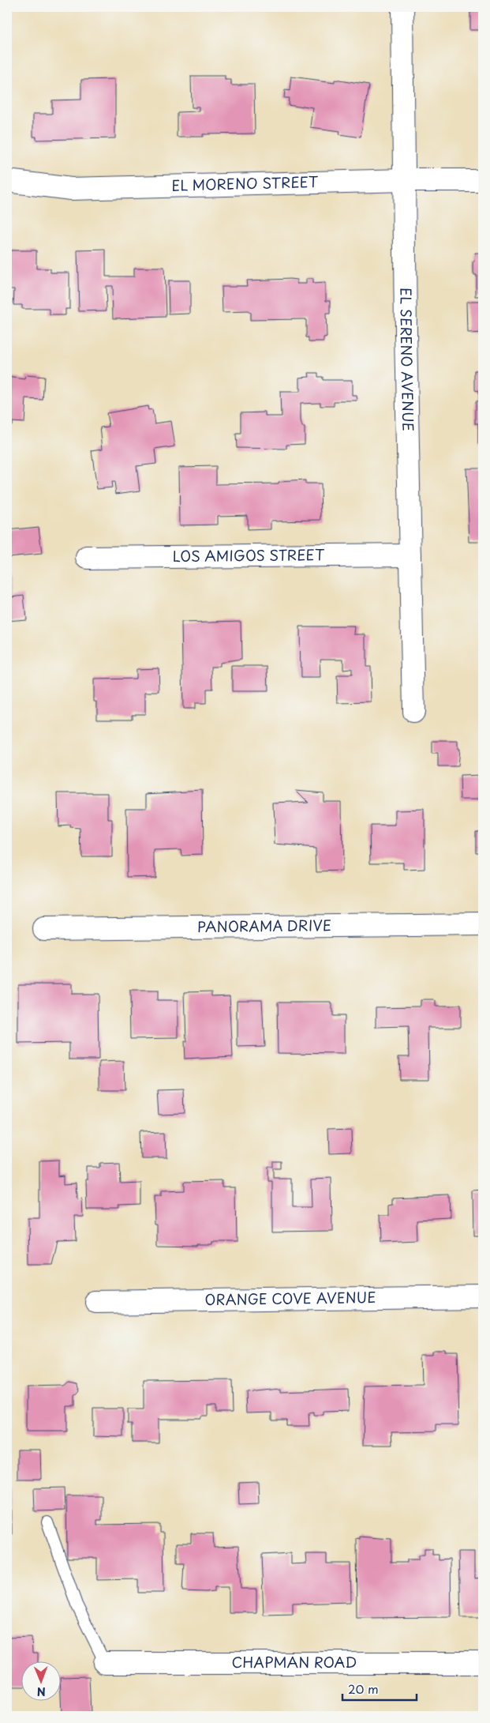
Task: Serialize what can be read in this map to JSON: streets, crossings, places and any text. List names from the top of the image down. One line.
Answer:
{"streets":{"street":["EL MORENO STREET","EL SERENO AVENUE","LOS AMIGOS STREET","PANORAMA DRIVE","ORANGE COVE AVENUE","CHAPMAN ROAD"]},"crossings":[["EL MORENO STREET","EL SERENO AVENUE"],["EL SERENO AVENUE","LOS AMIGOS STREET"]],"scale_bar":"20 m","north":"bottom"}
